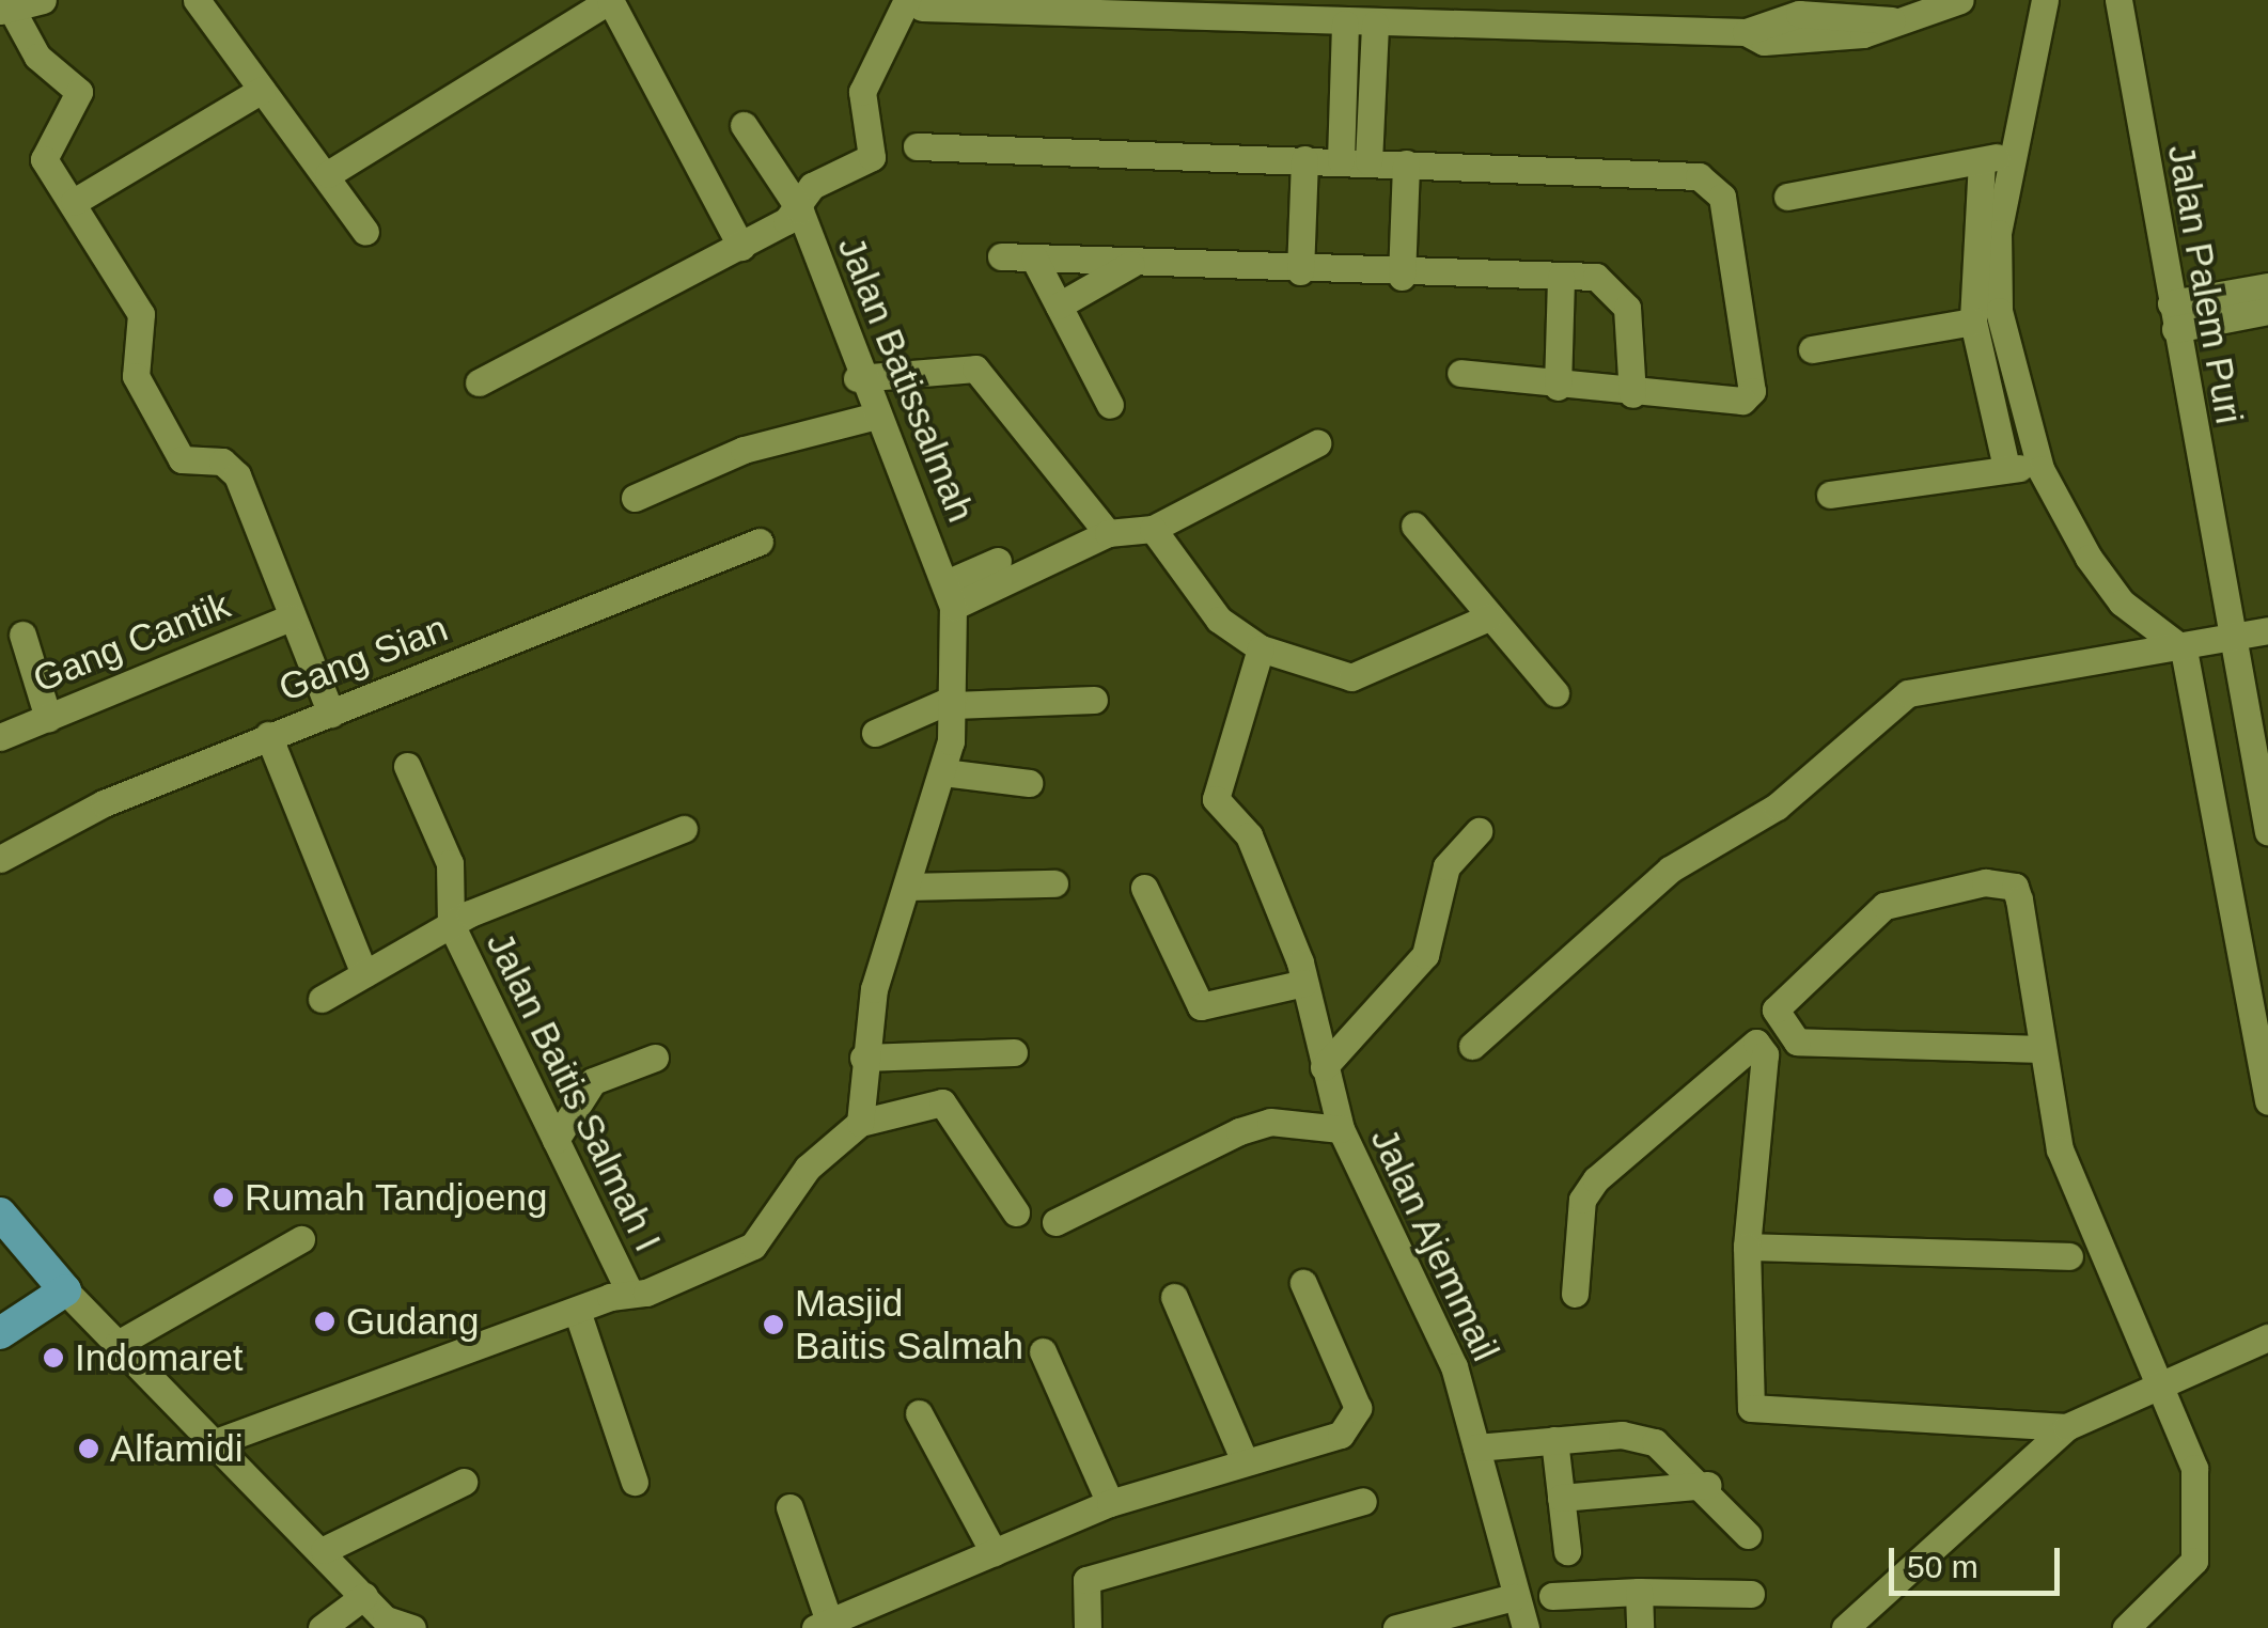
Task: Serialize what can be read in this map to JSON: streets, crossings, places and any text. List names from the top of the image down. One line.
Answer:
{"streets":{"street":["Jalan Palem Puri","Jalan Batissalmah","Gang Cantik","Gang Sian","Jalan Baitis Salmah I","Jalan Ajemmail"]},"places":["Rumah Tandjoeng","Gudang","Masjid Baitis Salmah","Indomaret","Alfamidi"],"scale_bar":"50 m"}
